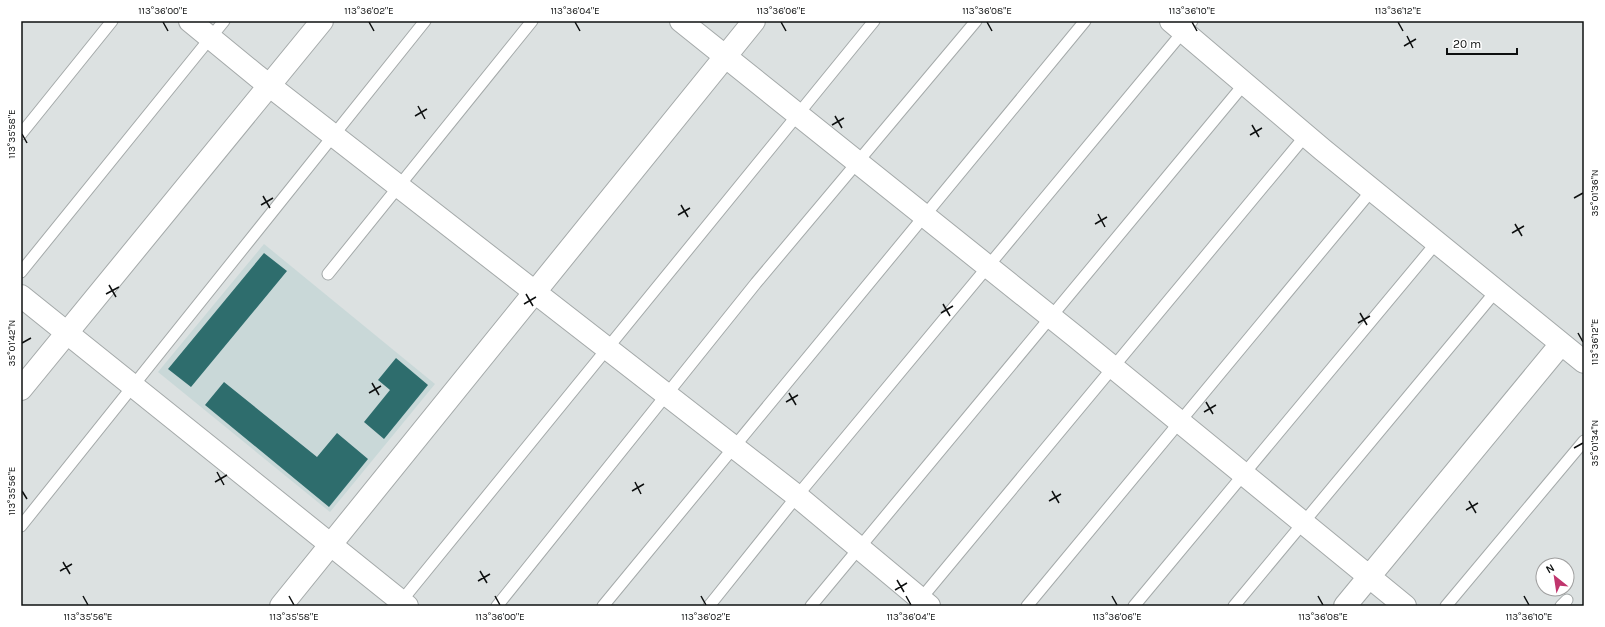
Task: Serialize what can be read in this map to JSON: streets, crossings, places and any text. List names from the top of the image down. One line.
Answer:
{"scale_bar":"20 m","north":"top left","coordinates":["113°36'00\"E","113°36'02\"E","113°36'04\"E","113°36'06\"E","113°36'08\"E","113°36'10\"E","113°36'12\"E","113°35'58\"E","35°01'36\"N","35°01'42\"N","35°01'34\"N","113°35'56\"E"]}
